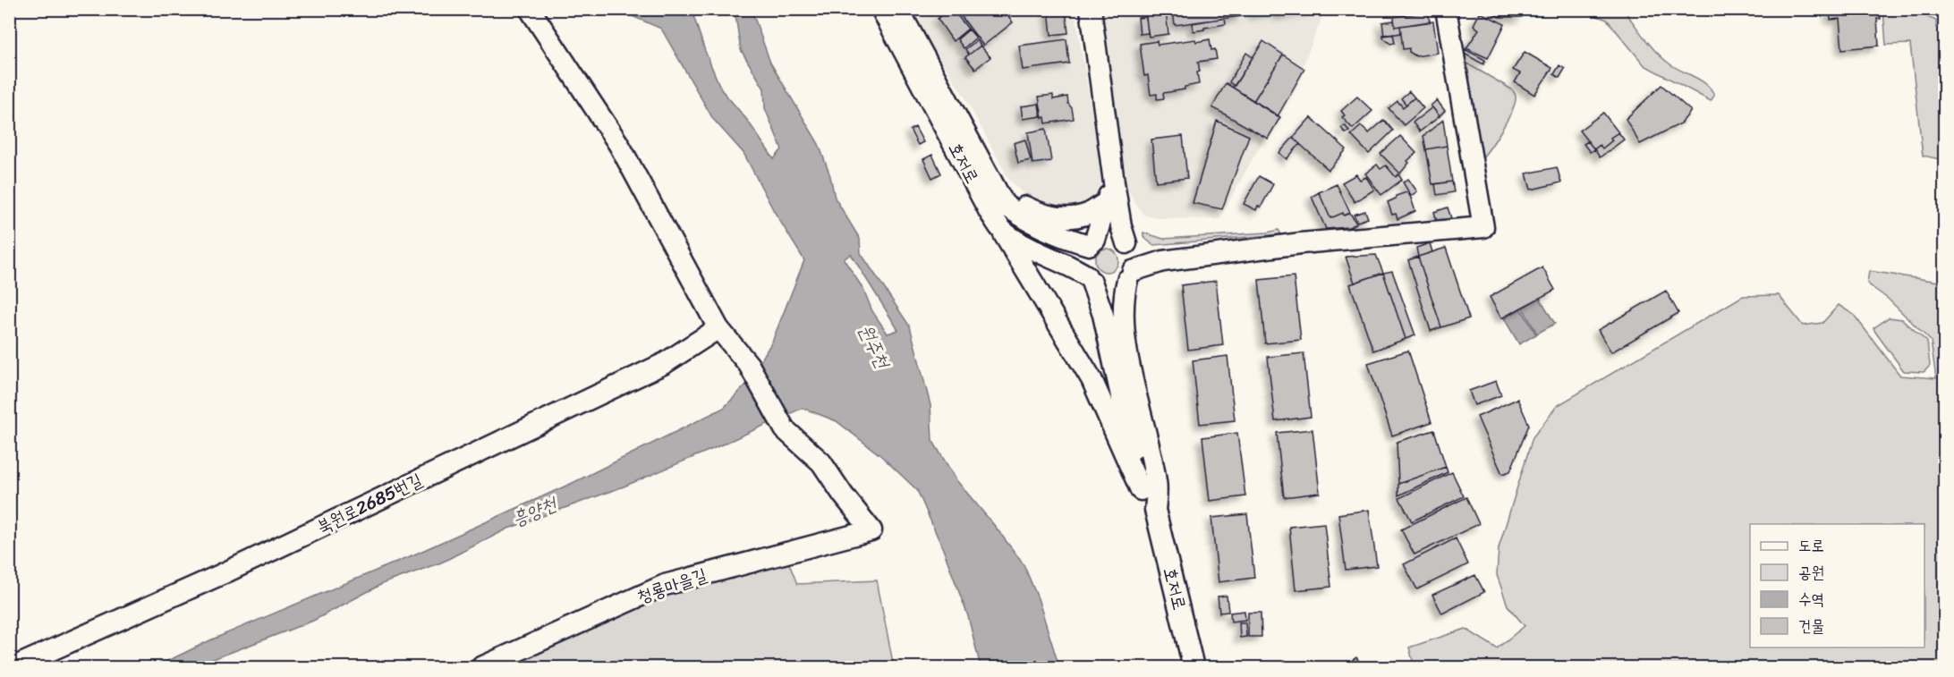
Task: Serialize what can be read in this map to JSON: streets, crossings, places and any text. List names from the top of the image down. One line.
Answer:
{"streets":{"street":["호저로","북원로2685번길","청룡마을길"]},"crossings":[["북원로2685번길","청룡마을길"]],"water":["원주천","흥양천"],"legend":["도로","공원","수역","건물"]}
